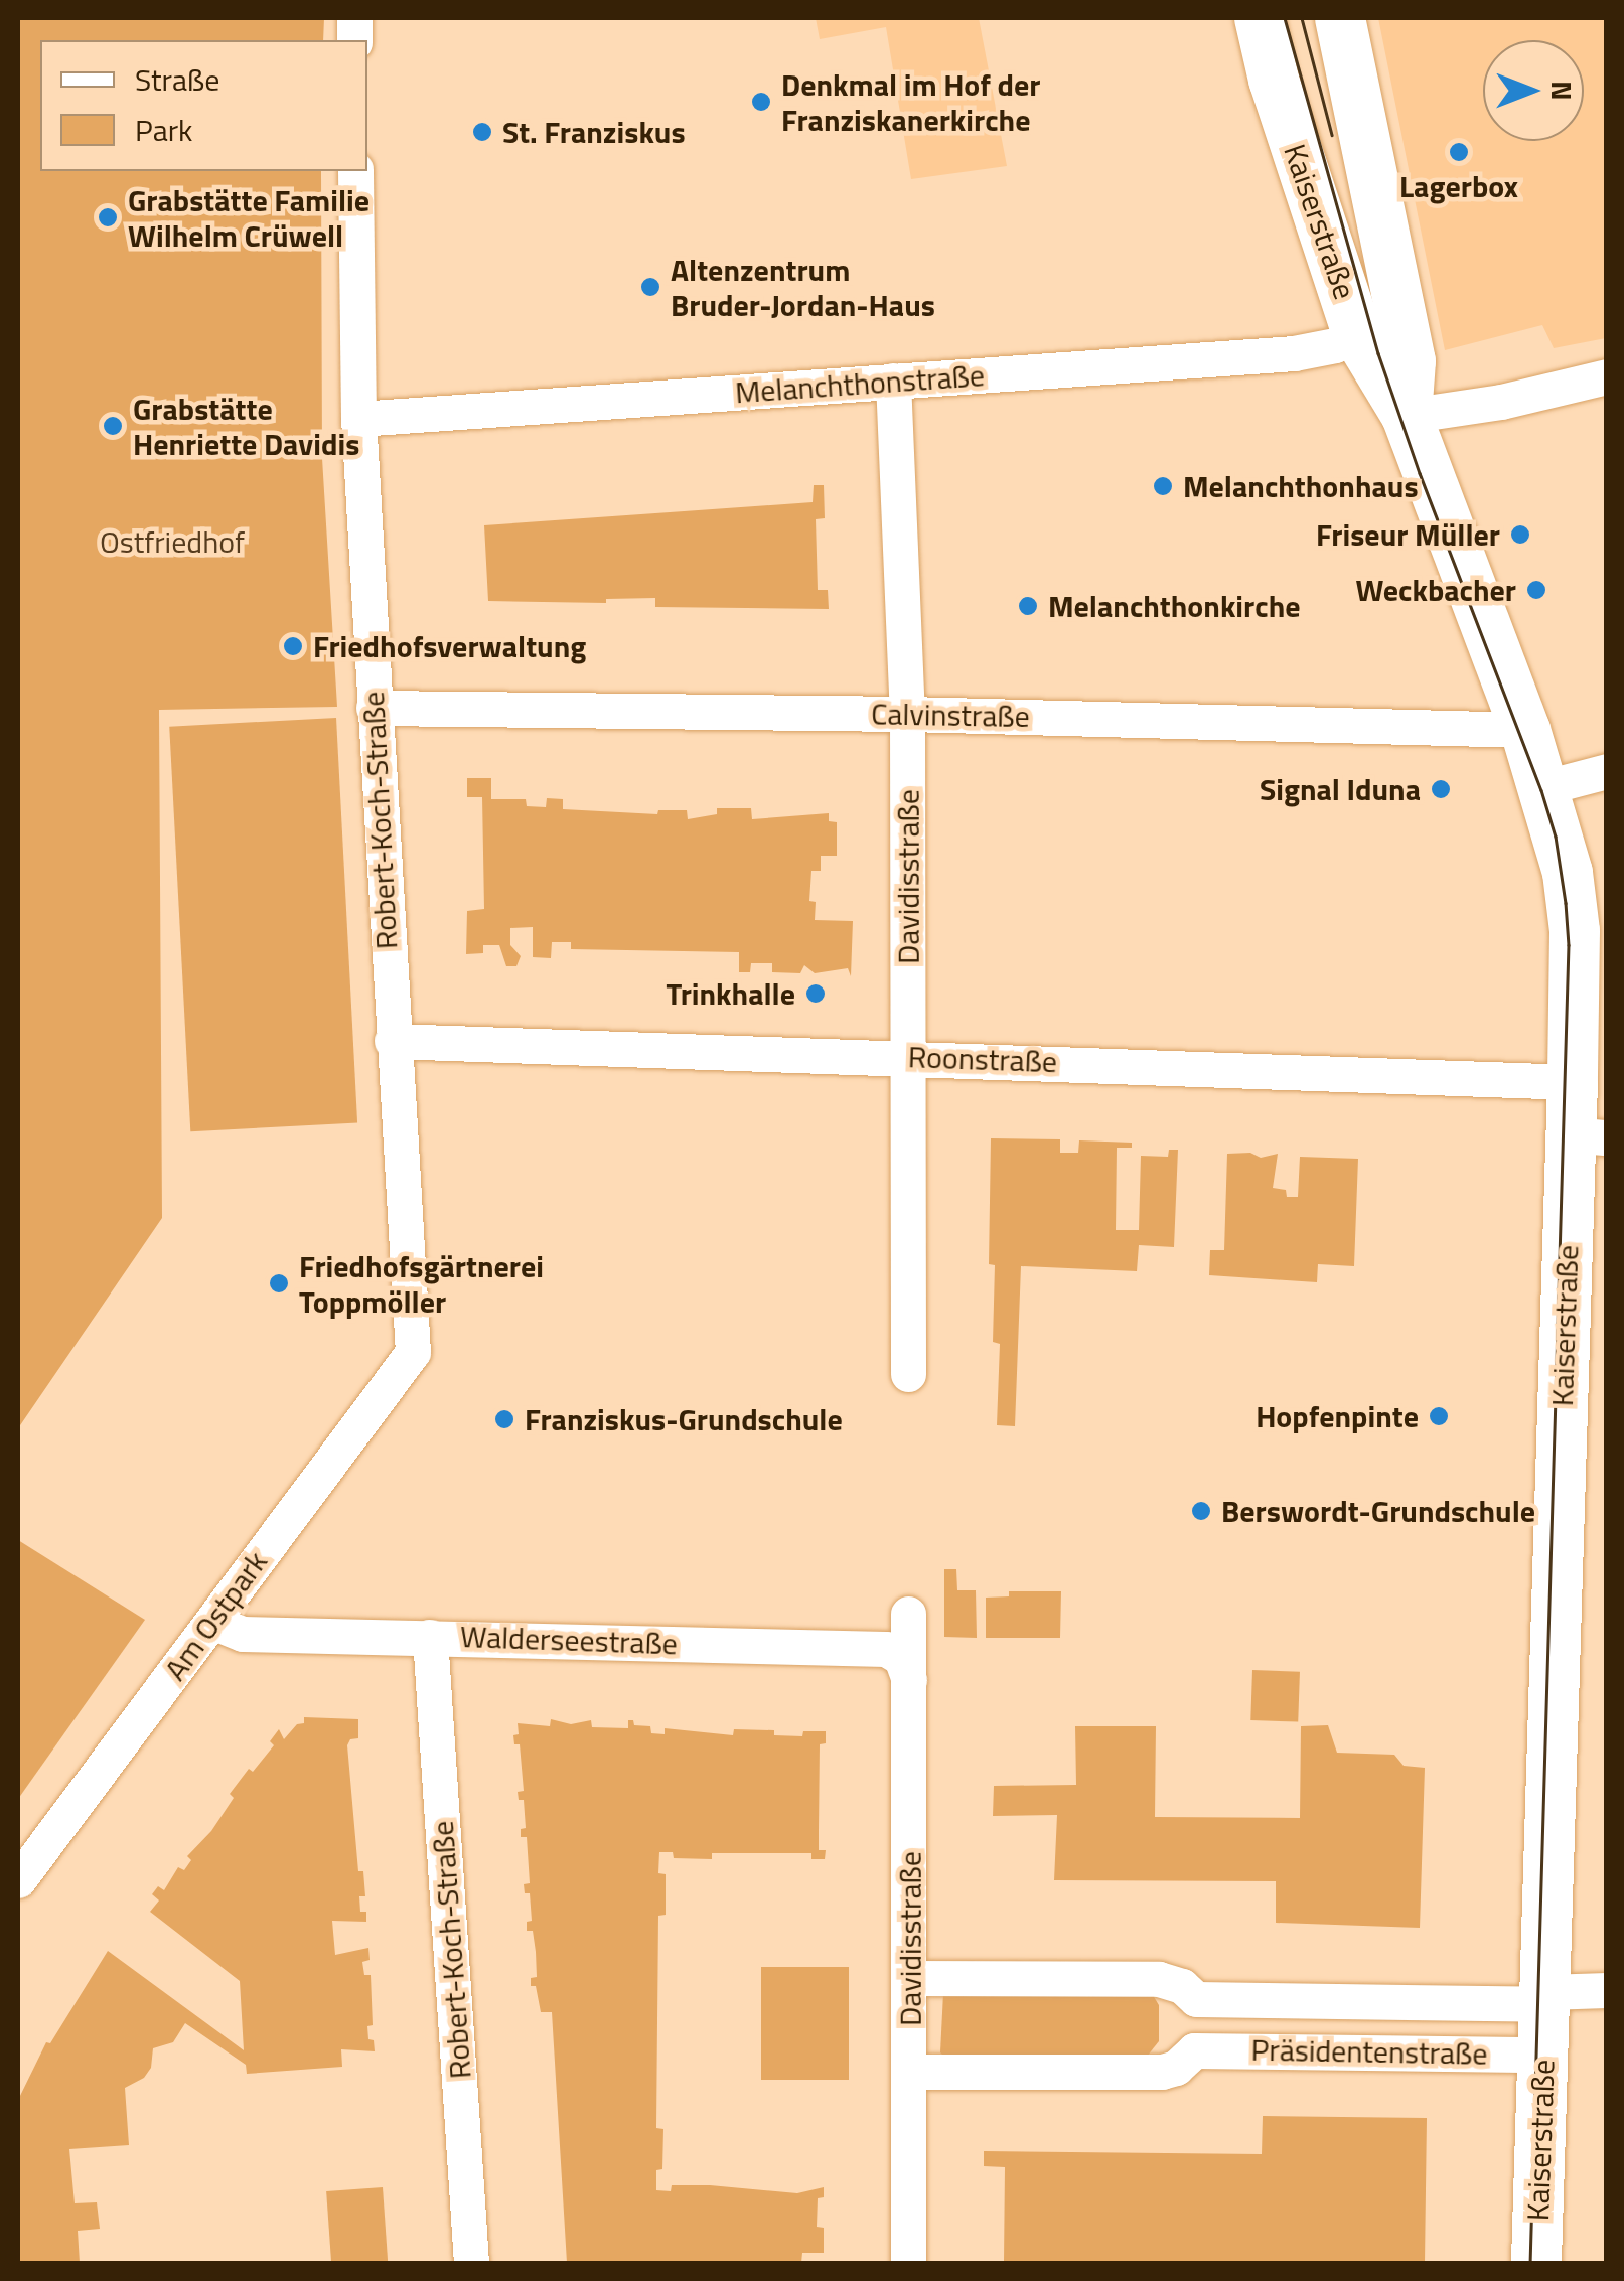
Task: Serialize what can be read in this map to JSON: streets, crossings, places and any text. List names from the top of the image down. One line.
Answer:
{"streets":{"main road":["Kaiserstraße"],"street":["Melanchthonstraße","Calvinstraße","Robert-Koch-Straße","Davidisstraße","Roonstraße","Am Ostpark","Walderseestraße","Präsidentenstraße"]},"crossings":[["Kaiserstraße","Melanchthonstraße"],["Kaiserstraße","Calvinstraße"],["Kaiserstraße","Roonstraße"],["Kaiserstraße","Präsidentenstraße"],["Melanchthonstraße","Robert-Koch-Straße"],["Melanchthonstraße","Davidisstraße"],["Calvinstraße","Robert-Koch-Straße"],["Calvinstraße","Davidisstraße"],["Robert-Koch-Straße","Roonstraße"],["Robert-Koch-Straße","Am Ostpark"],["Robert-Koch-Straße","Walderseestraße"],["Davidisstraße","Roonstraße"],["Davidisstraße","Walderseestraße"],["Davidisstraße","Präsidentenstraße"],["Am Ostpark","Walderseestraße"]],"parks":["Ostfriedhof"],"places":["Denkmal im Hof der Franziskanerkirche","St. Franziskus","Lagerbox","Grabstätte Familie Wilhelm Crüwell","Altenzentrum Bruder-Jordan-Haus","Grabstätte Henriette Davidis","Melanchthonhaus","Friseur Müller","Weckbacher","Melanchthonkirche","Friedhofsverwaltung","Signal Iduna","Trinkhalle","Friedhofsgärtnerei Toppmöller","Hopfenpinte","Franziskus-Grundschule","Berswordt-Grundschule"],"legend":["Straße","Park"],"north":"right"}
